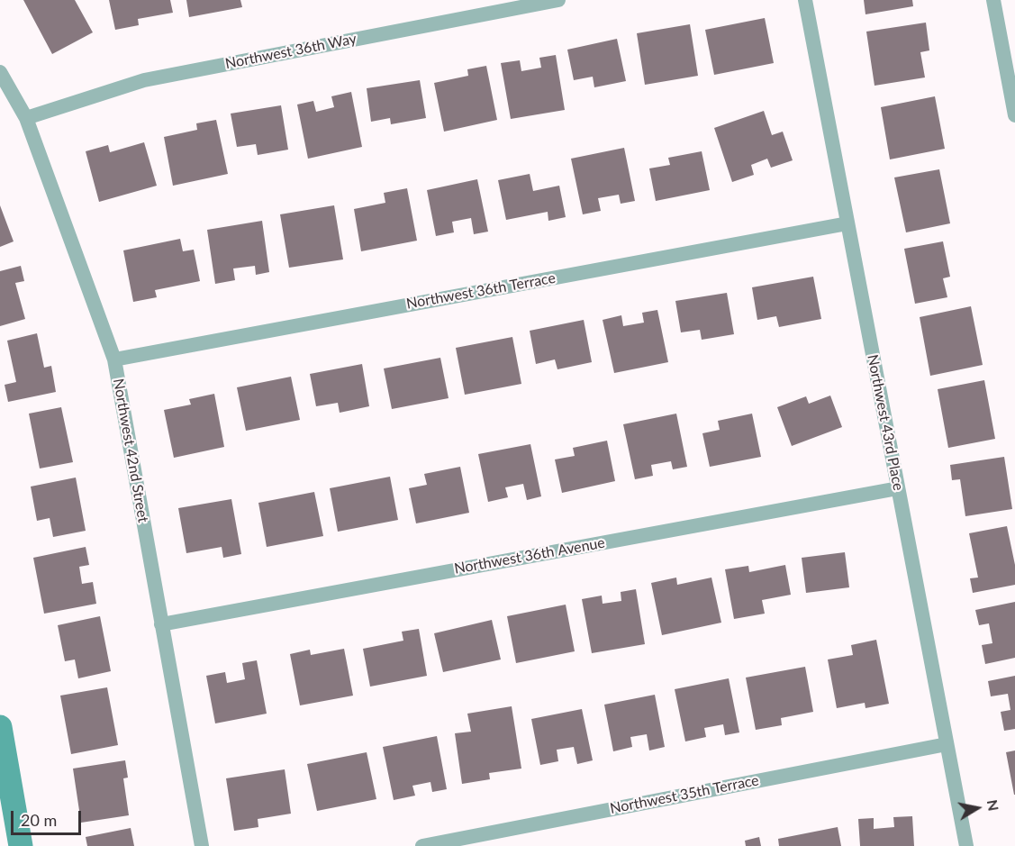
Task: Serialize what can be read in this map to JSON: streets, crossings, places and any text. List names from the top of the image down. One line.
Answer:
{"streets":{"street":["Northwest 36th Way","Northwest 36th Terrace","Northwest 43rd Place","Northwest 42nd Street","Northwest 36th Avenue","Northwest 35th Terrace"]},"crossings":[["Northwest 36th Way","Northwest 42nd Street"],["Northwest 36th Terrace","Northwest 43rd Place"],["Northwest 36th Terrace","Northwest 42nd Street"],["Northwest 43rd Place","Northwest 36th Avenue"],["Northwest 43rd Place","Northwest 35th Terrace"],["Northwest 42nd Street","Northwest 36th Avenue"]],"scale_bar":"20 m","north":"right"}
